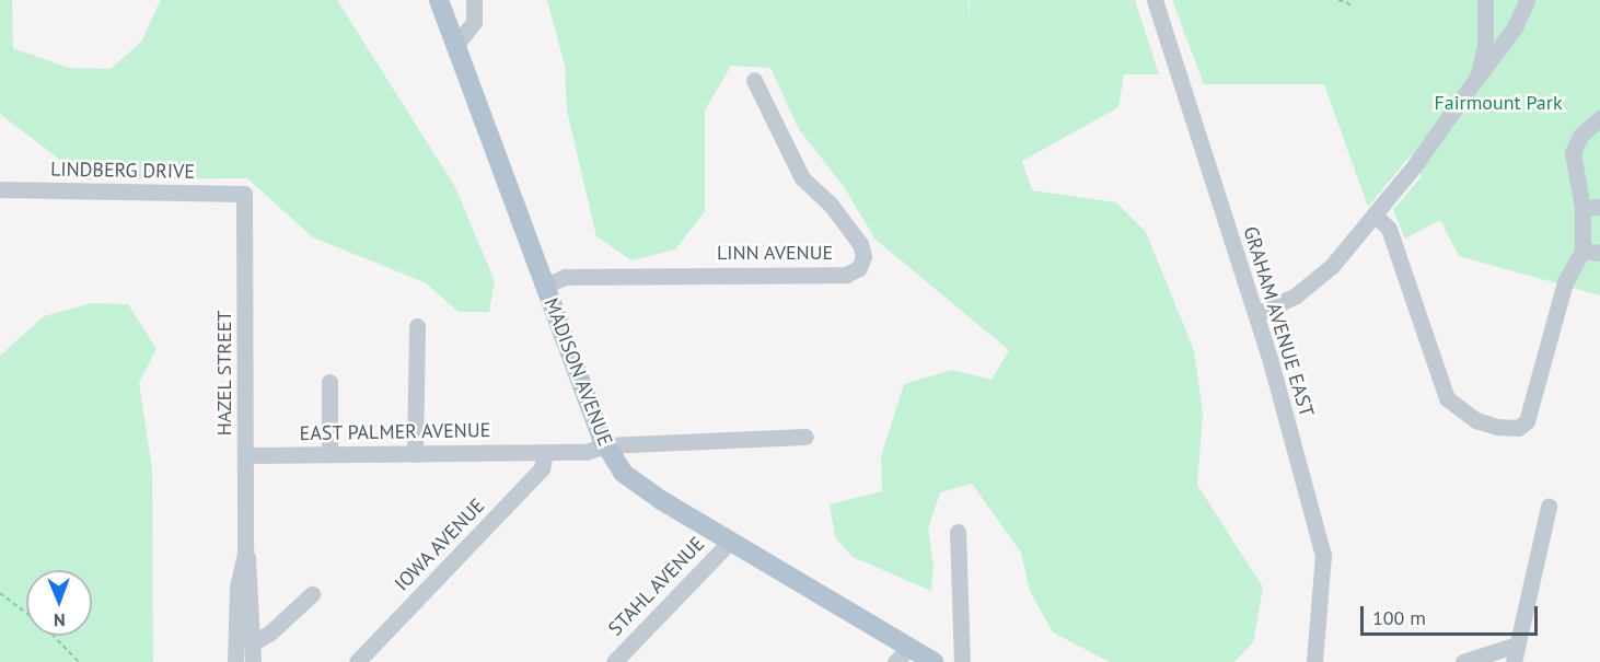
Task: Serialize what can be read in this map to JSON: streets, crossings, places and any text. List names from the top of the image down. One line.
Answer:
{"streets":{"main road":["MADISON AVENUE"],"street":["LINDBERG DRIVE","LINN AVENUE","GRAHAM AVENUE EAST","HAZEL STREET","EAST PALMER AVENUE","IOWA AVENUE","STAHL AVENUE"]},"crossings":[["LINDBERG DRIVE","HAZEL STREET"],["LINN AVENUE","MADISON AVENUE"],["MADISON AVENUE","EAST PALMER AVENUE"],["MADISON AVENUE","STAHL AVENUE"],["HAZEL STREET","EAST PALMER AVENUE"],["EAST PALMER AVENUE","IOWA AVENUE"]],"parks":["Fairmount Park"],"scale_bar":"100 m","north":"bottom"}
